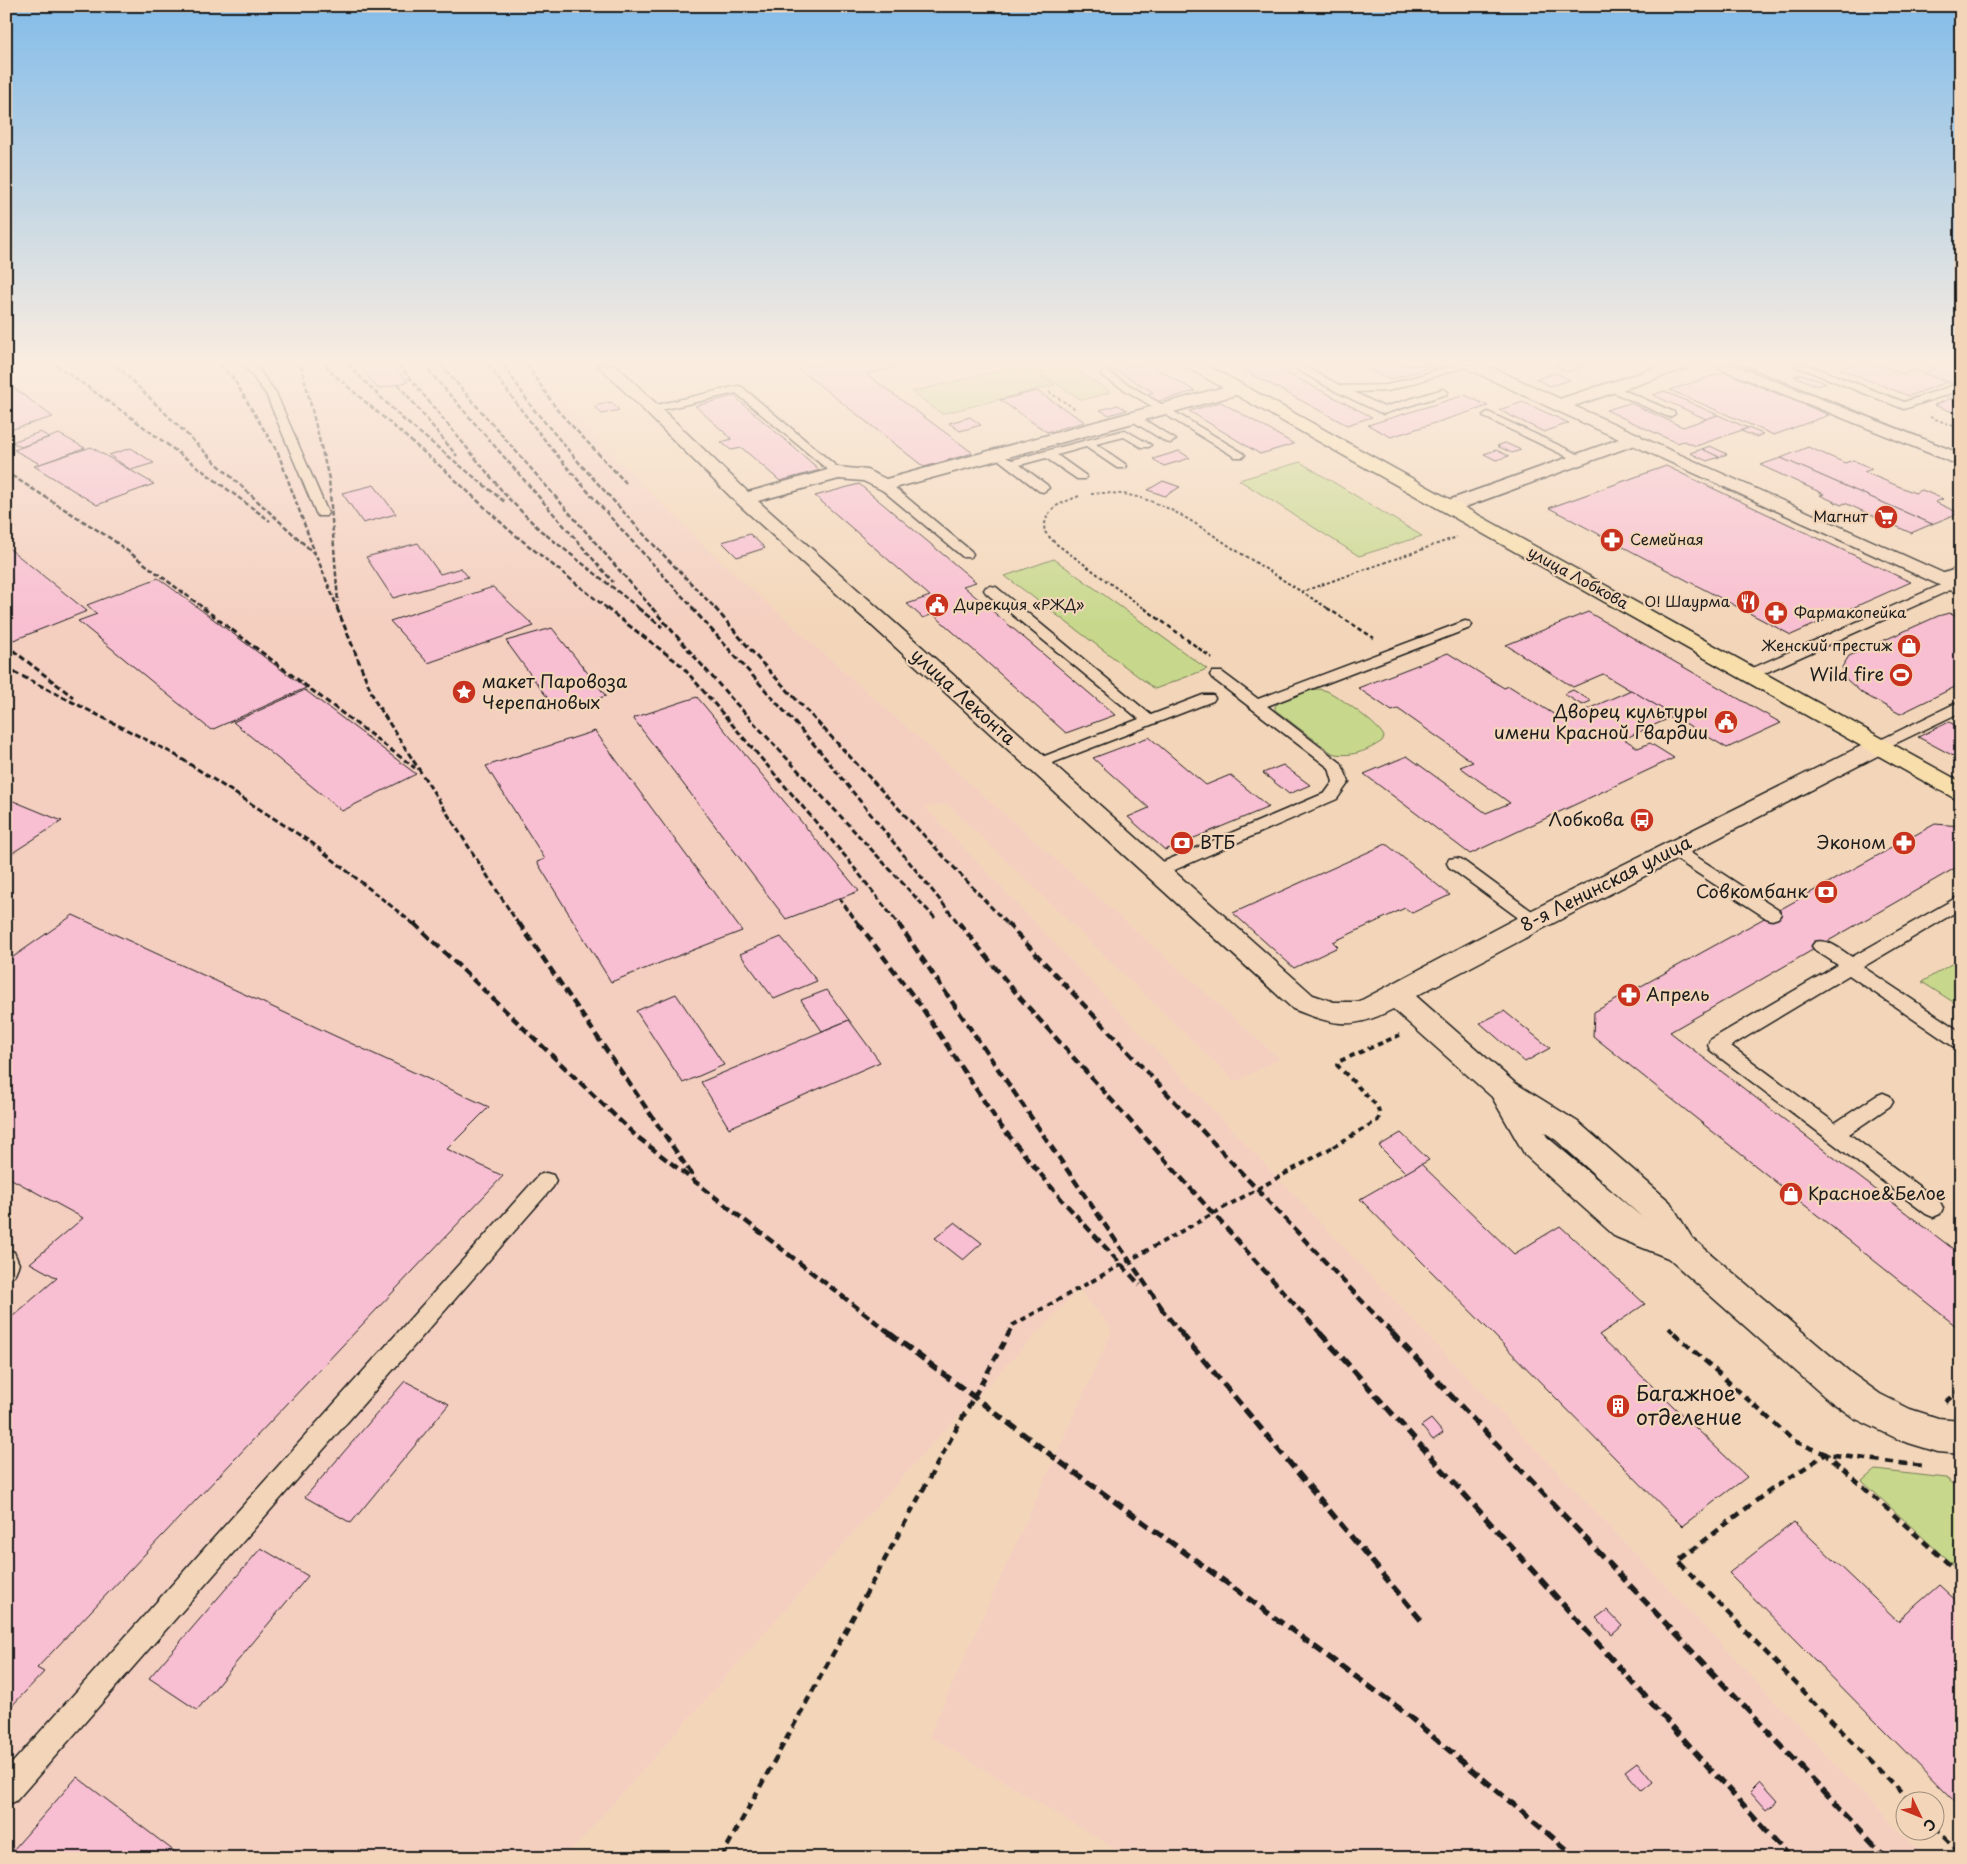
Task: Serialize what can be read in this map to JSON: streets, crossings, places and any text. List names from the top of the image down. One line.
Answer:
{"streets":{"main road":["улица Лобкова"],"street":["улица Леконта","8-я Ленинская улица"]},"crossings":[["улица Лобкова","8-я Ленинская улица"],["улица Леконта","8-я Ленинская улица"]],"places":{"supermarket":["Магнит"],"pharmacy":["Семейная","Фармакопейка","Эконом","Апрель"],"restaurant":["О! Шаурма"],"public building":["Дирекция «РЖД»","Дворец культуры имени Красной Гвардии"],"shop":["Женский престиж","Красное&Белое"],"sports":["Wild fire"],"place":["макет Паровоза Черепановых"],"bus stop":["Лобкова"],"bank":["ВТБ","Совкомбанк"],"building":["Багажное отделение"]},"north":"bottom right"}
